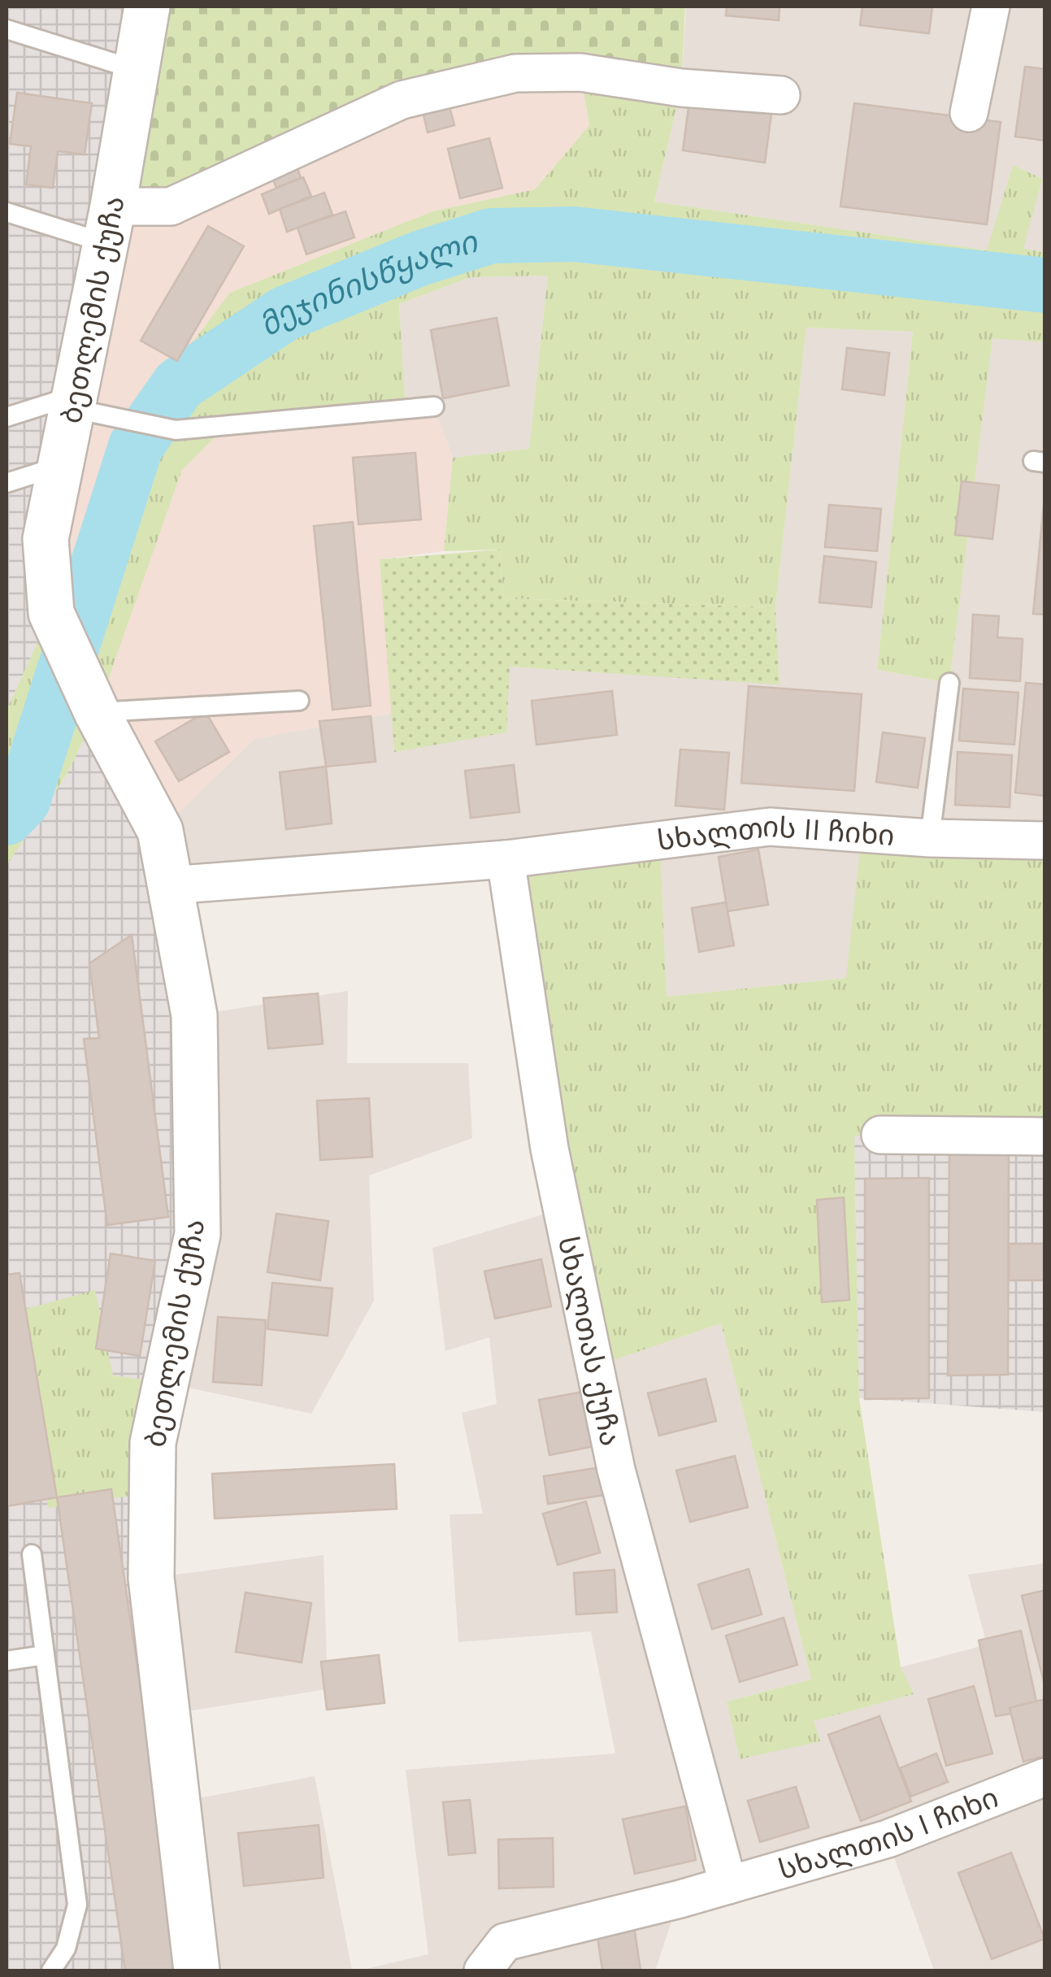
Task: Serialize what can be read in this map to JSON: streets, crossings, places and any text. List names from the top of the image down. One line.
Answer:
{"streets":{"street":["ბეთლემის ქუჩა","სხალთის II ჩიხი","სხალთას ქუჩა","სხალთის I ჩიხი"]},"crossings":[["სხალთის II ჩიხი","სხალთას ქუჩა"],["სხალთას ქუჩა","სხალთის I ჩიხი"]],"water":["მეჯინისწყალი"]}
